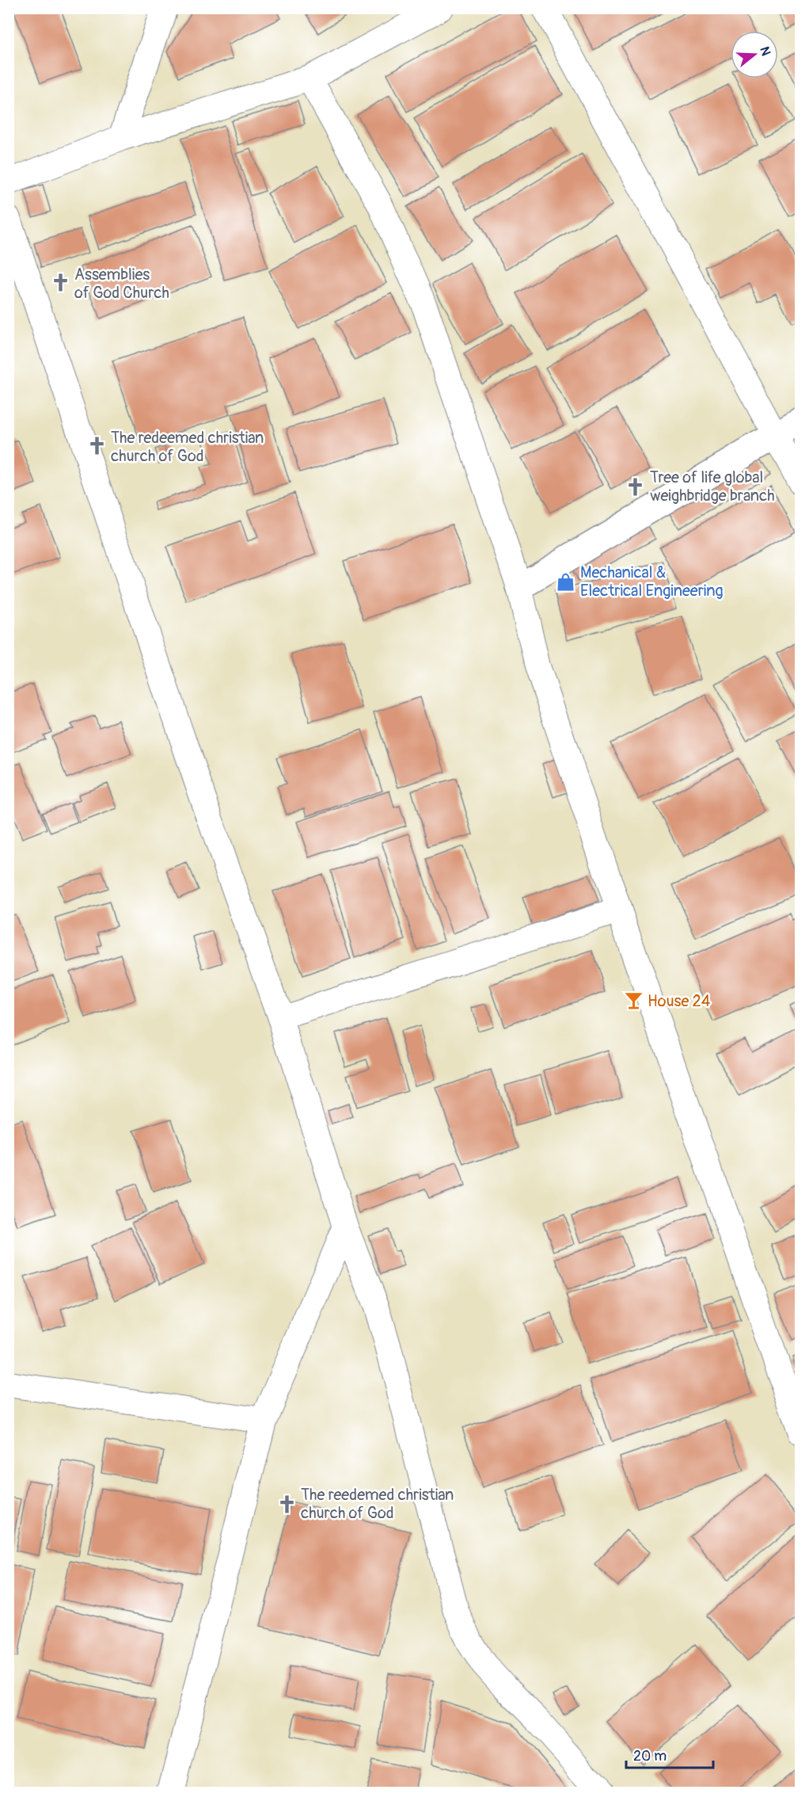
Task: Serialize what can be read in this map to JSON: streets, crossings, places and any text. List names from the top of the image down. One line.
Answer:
{"places":{"church":["Assemblies of God Church","The redeemed christian church of God","Tree of life global weighbridge branch","The reedemed christian church of God"],"shop":["Mechanical & Electrical Engineering"],"bar":["House 24"]},"scale_bar":"20 m","north":"right"}
